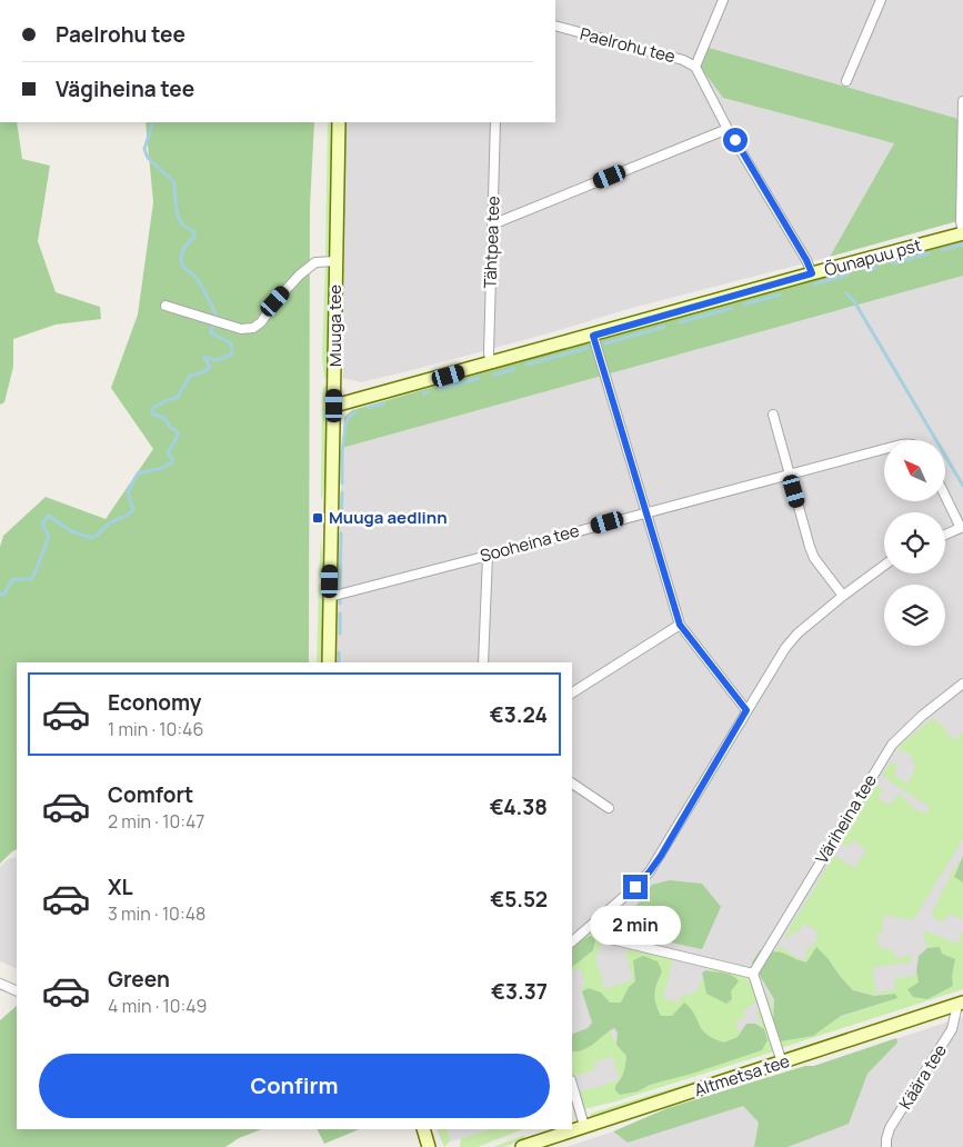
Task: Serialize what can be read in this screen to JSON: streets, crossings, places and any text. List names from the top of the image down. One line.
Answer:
{"streets":{"street":["Paelrohu tee","Tähtpea tee","Õunapuu pst","Muuga tee","Sooheina tee","Väriheina tee","Altmetsa tee","Käära tee"]},"crossings":[["Paelrohu tee","Õunapuu pst"],["Tähtpea tee","Õunapuu pst"],["Õunapuu pst","Muuga tee"],["Muuga tee","Sooheina tee"],["Altmetsa tee","Käära tee"]],"places":{"transit":["Muuga aedlinn"]},"north":"top left","page":{"banner":["Paelrohu tee","Vägiheina tee"],"list":[{"name":"Economy","note":"1 min · 10:46","value":"€3.24"},{"name":"Comfort","note":"2 min · 10:47","value":"€4.38"},{"name":"XL","note":"3 min · 10:48","value":"€5.52"},{"name":"Green","note":"4 min · 10:49","value":"€3.37"}],"bubble":"2 min","buttons":"Confirm"}}
